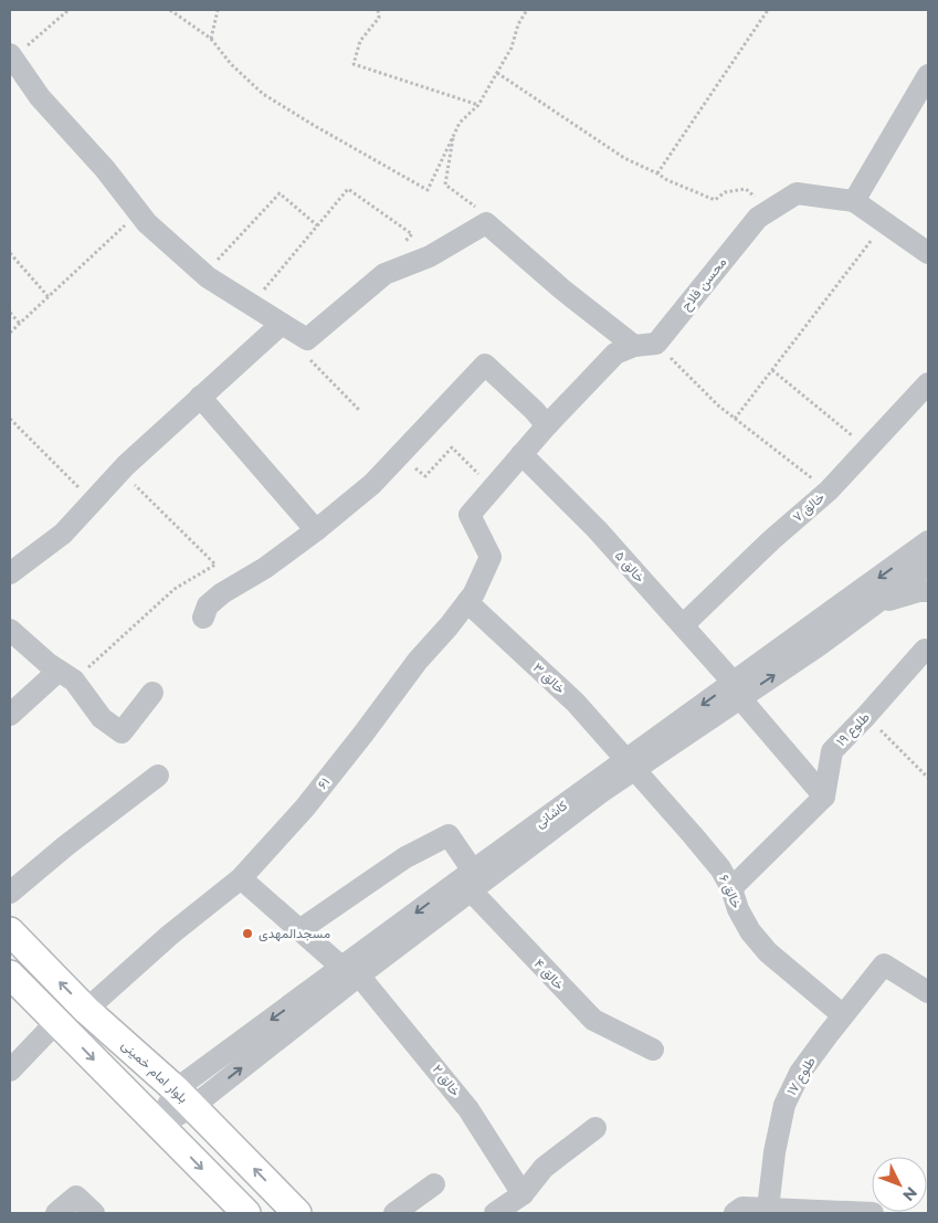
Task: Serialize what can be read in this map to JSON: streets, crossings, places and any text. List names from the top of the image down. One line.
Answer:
{"streets":{"main road":["بلوار امام خمینی"],"street":["محسن فلاح","خالق ۷","خالق ۵","خالق ۳","طلوع ۱۹","۶۱","کاشانی","خالق ۶","خالق ۴","طلوع ۱۷","خالق ۲"]},"crossings":[["خالق ۷","خالق ۵"],["خالق ۵","طلوع ۱۹"],["خالق ۵","کاشانی"],["خالق ۳","۶۱"],["خالق ۳","کاشانی"],["خالق ۳","خالق ۶"],["۶۱","بلوار امام خمینی"],["۶۱","خالق ۲"],["کاشانی","خالق ۶"],["کاشانی","خالق ۴"],["کاشانی","بلوار امام خمینی"],["کاشانی","خالق ۲"],["خالق ۶","طلوع ۱۷"],["خالق ۴","خالق ۲"]],"places":["مسجدالمهدی"],"north":"bottom right"}
